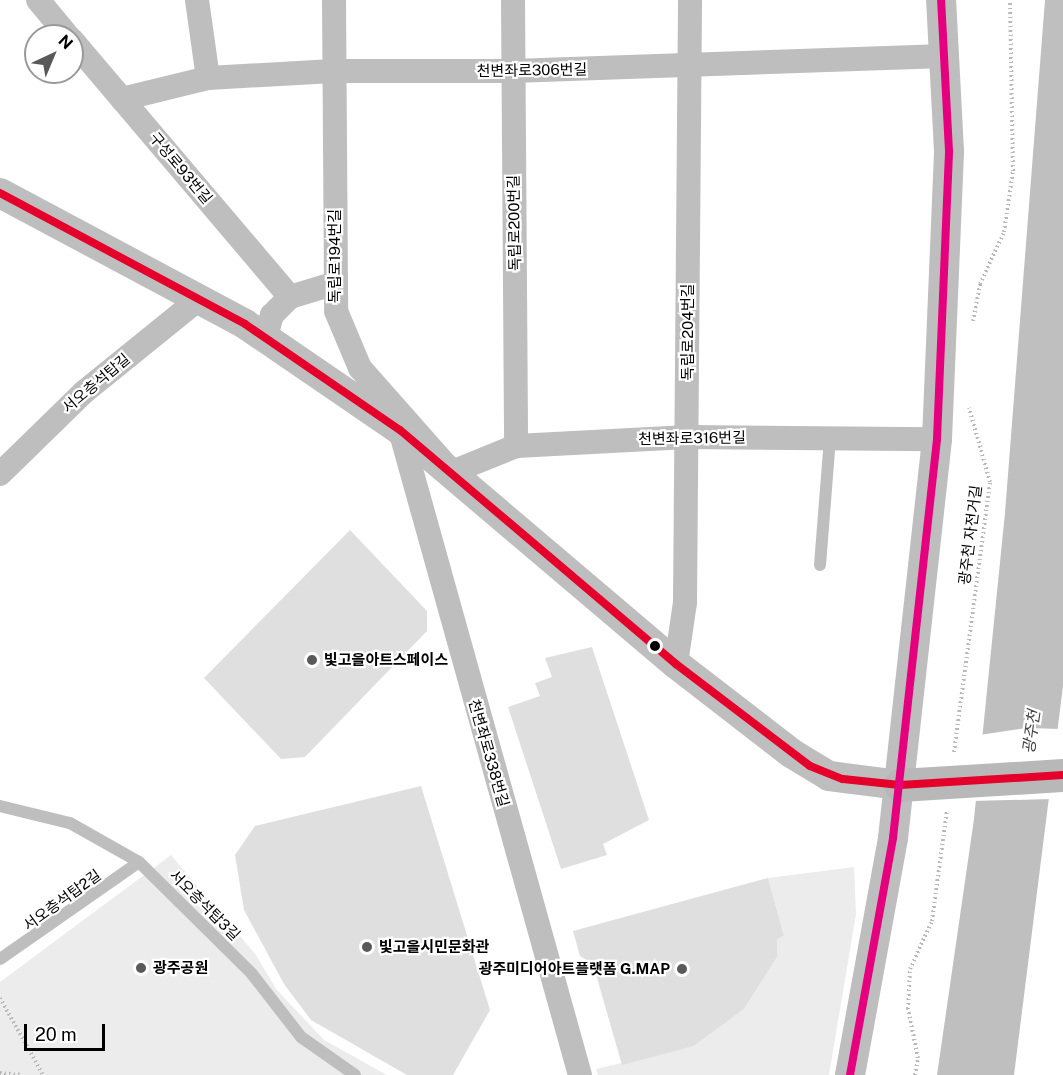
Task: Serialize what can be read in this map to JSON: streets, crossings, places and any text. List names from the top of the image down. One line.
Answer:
{"streets":{"street":["천변좌로306번길","구성로93번길","독립로200번길","독립로194번길","독립로204번길","서오층석탑길","천변좌로316번길","천변좌로338번길"],"lane":["서오층석탑2길","서오층석탑3길"],"path":["광주천 자전거길"]},"crossings":[["천변좌로306번길","구성로93번길"],["천변좌로306번길","독립로200번길"],["천변좌로306번길","독립로194번길"],["천변좌로306번길","독립로204번길"],["독립로200번길","천변좌로316번길"],["독립로194번길","천변좌로316번길"],["독립로204번길","천변좌로316번길"],["서오층석탑2길","서오층석탑3길"]],"water":["광주천"],"places":["빛고을아트스페이스","빛고을시민문화관","광주공원","광주미디어아트플랫폼 G.MAP"],"lines":["transit line 20"],"scale_bar":"20 m","north":"top right"}
